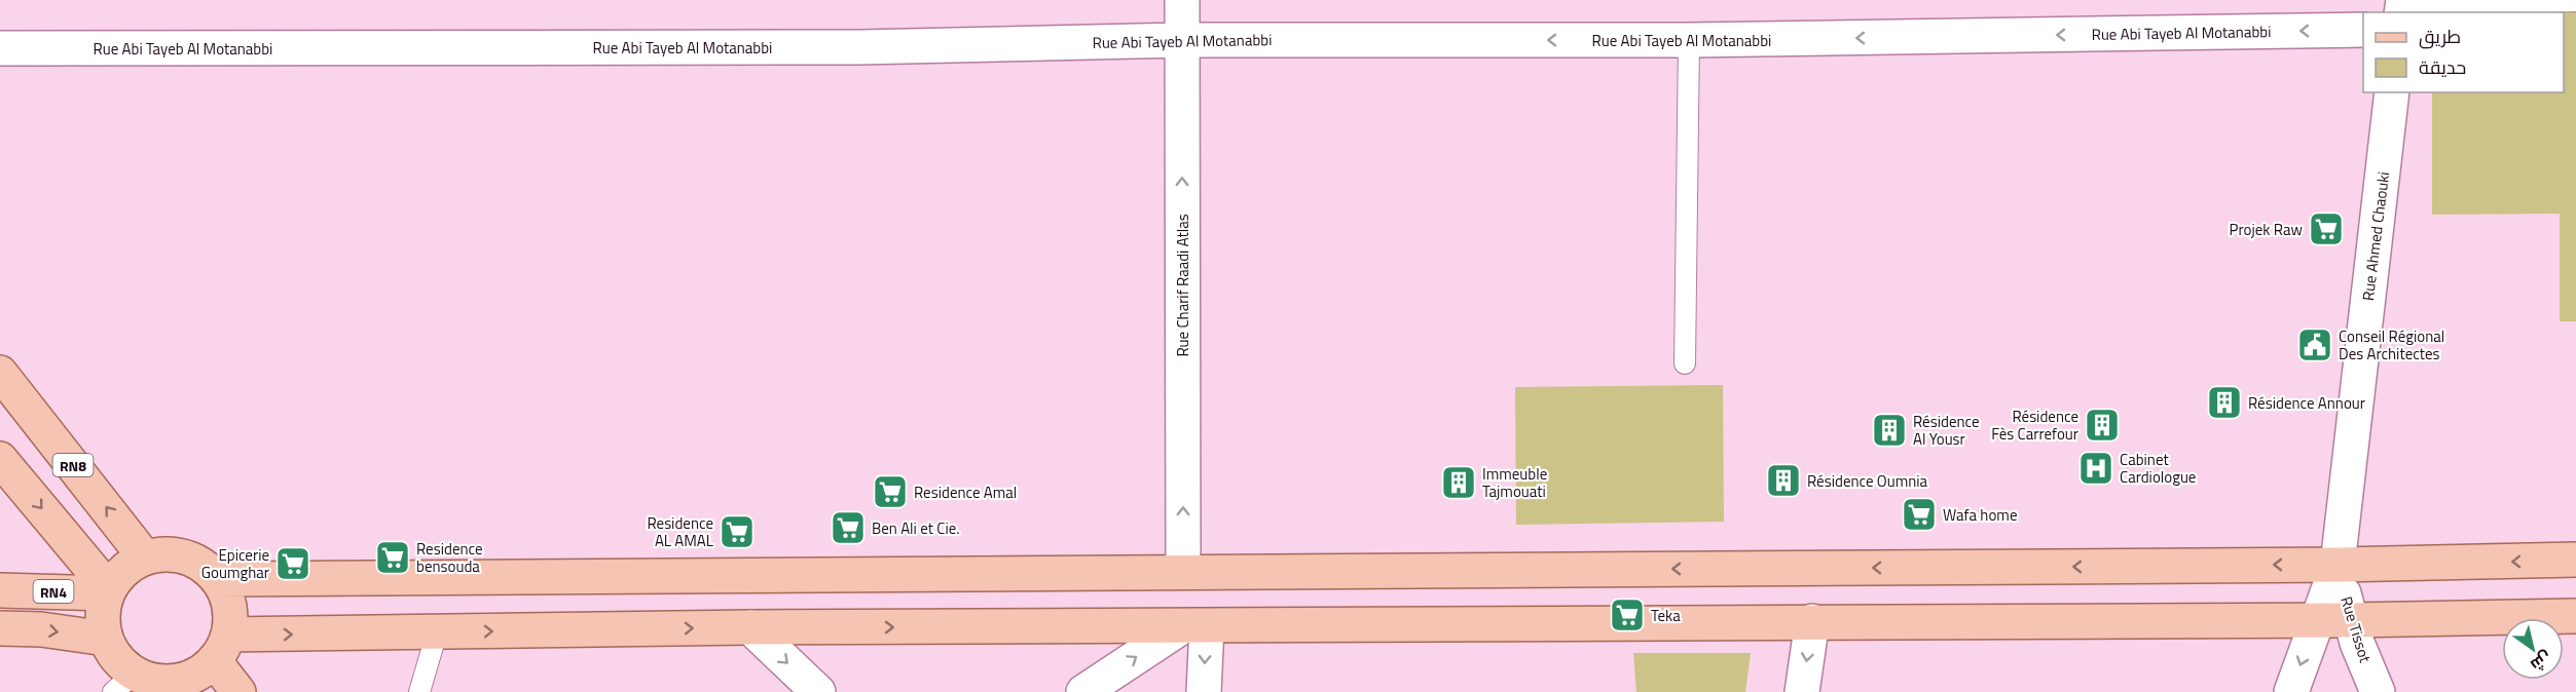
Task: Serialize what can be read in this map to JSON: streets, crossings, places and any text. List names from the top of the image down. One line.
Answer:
{"streets":{"main road":["RN8","RN4"],"street":["Rue Abi Tayeb Al Motanabbi","Rue Ahmed Chaouki","Rue Charif Raadi Atlas","Rue Tissot"]},"crossings":[["Rue Abi Tayeb Al Motanabbi","Rue Charif Raadi Atlas"],["Rue Ahmed Chaouki","Rue Tissot"],["RN8","RN4"]],"one_way":["Rue Abi Tayeb Al Motanabbi","Rue Charif Raadi Atlas"],"places":{"supermarket":["Projek Raw","Residence Amal","Wafa home","Ben Ali et Cie.","Residence AL AMAL","Residence bensouda","Epicerie Goumghar","Teka"],"public building":["Conseil Régional Des Architectes"],"building":["Résidence Annour","Résidence Fès Carrefour","Résidence Al Yousr","Résidence Oumnia","Immeuble Tajmouati"],"hospital":["Cabinet Cardiologue"]},"legend":["طريق","حديقة"],"north":"bottom right"}
